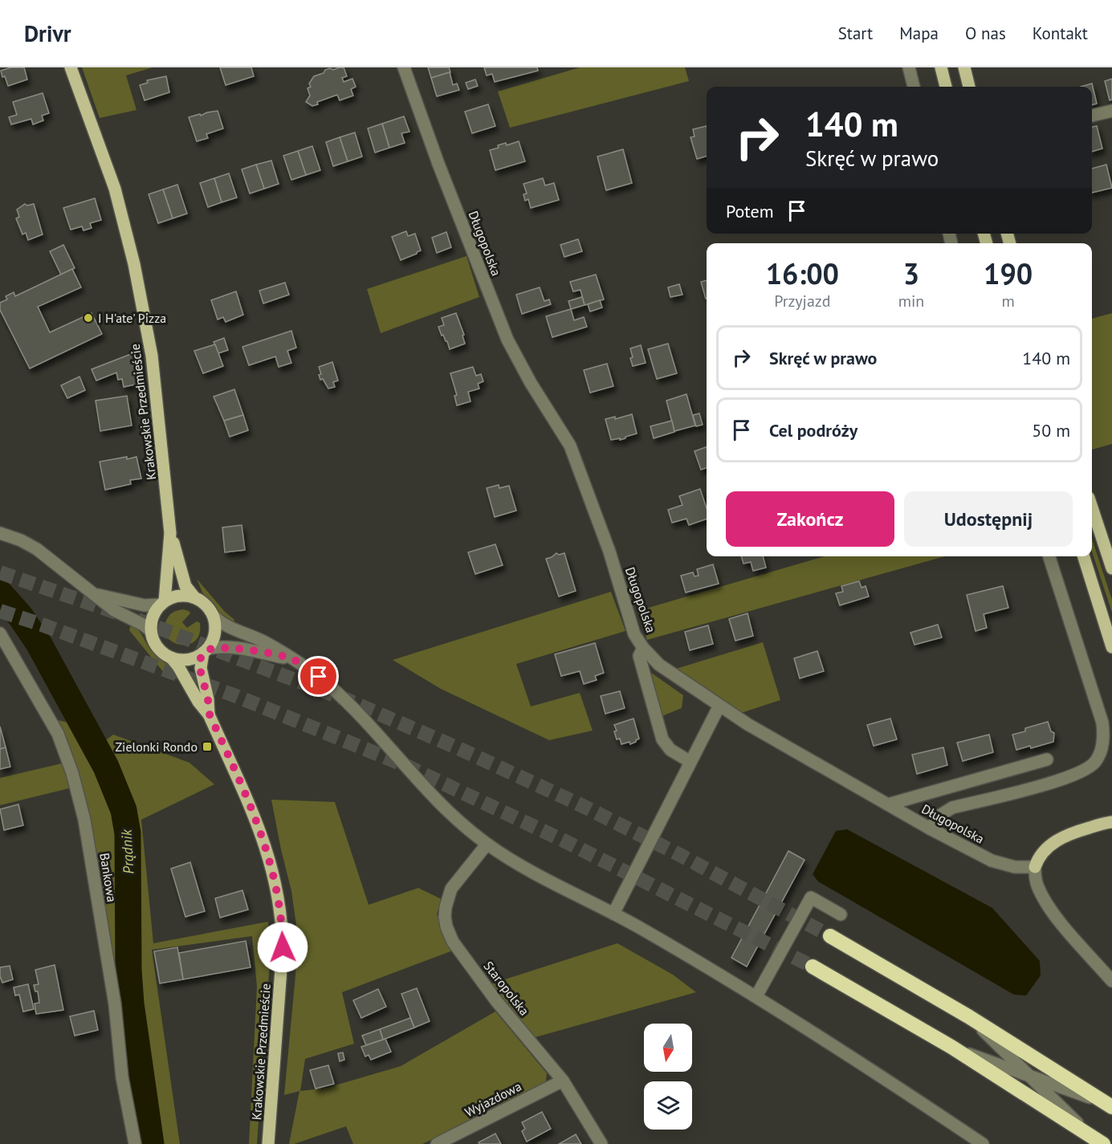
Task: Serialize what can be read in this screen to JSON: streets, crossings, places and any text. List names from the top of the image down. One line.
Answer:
{"streets":{"main road":["Krakowskie Przedmieście"],"street":["Długopolska","Bankowa","Staropolska","Wyjazdowa"]},"crossings":[["Staropolska","Wyjazdowa"]],"water":["Prądnik"],"places":{"other":["I H'ate' Pizza"],"transit":["Zielonki Rondo"]},"north":"bottom","page":{"header":"Drivr","nav":["Start","Mapa","O nas","Kontakt"],"turn":["140 m","Skręć w prawo"],"then":"Potem","eta":["16:00","Przyjazd","3","min","190","m"],"list":[{"name":"Skręć w prawo","value":"140 m"},{"name":"Cel podróży","value":"50 m"}],"buttons":["Zakończ","Udostępnij"]}}
